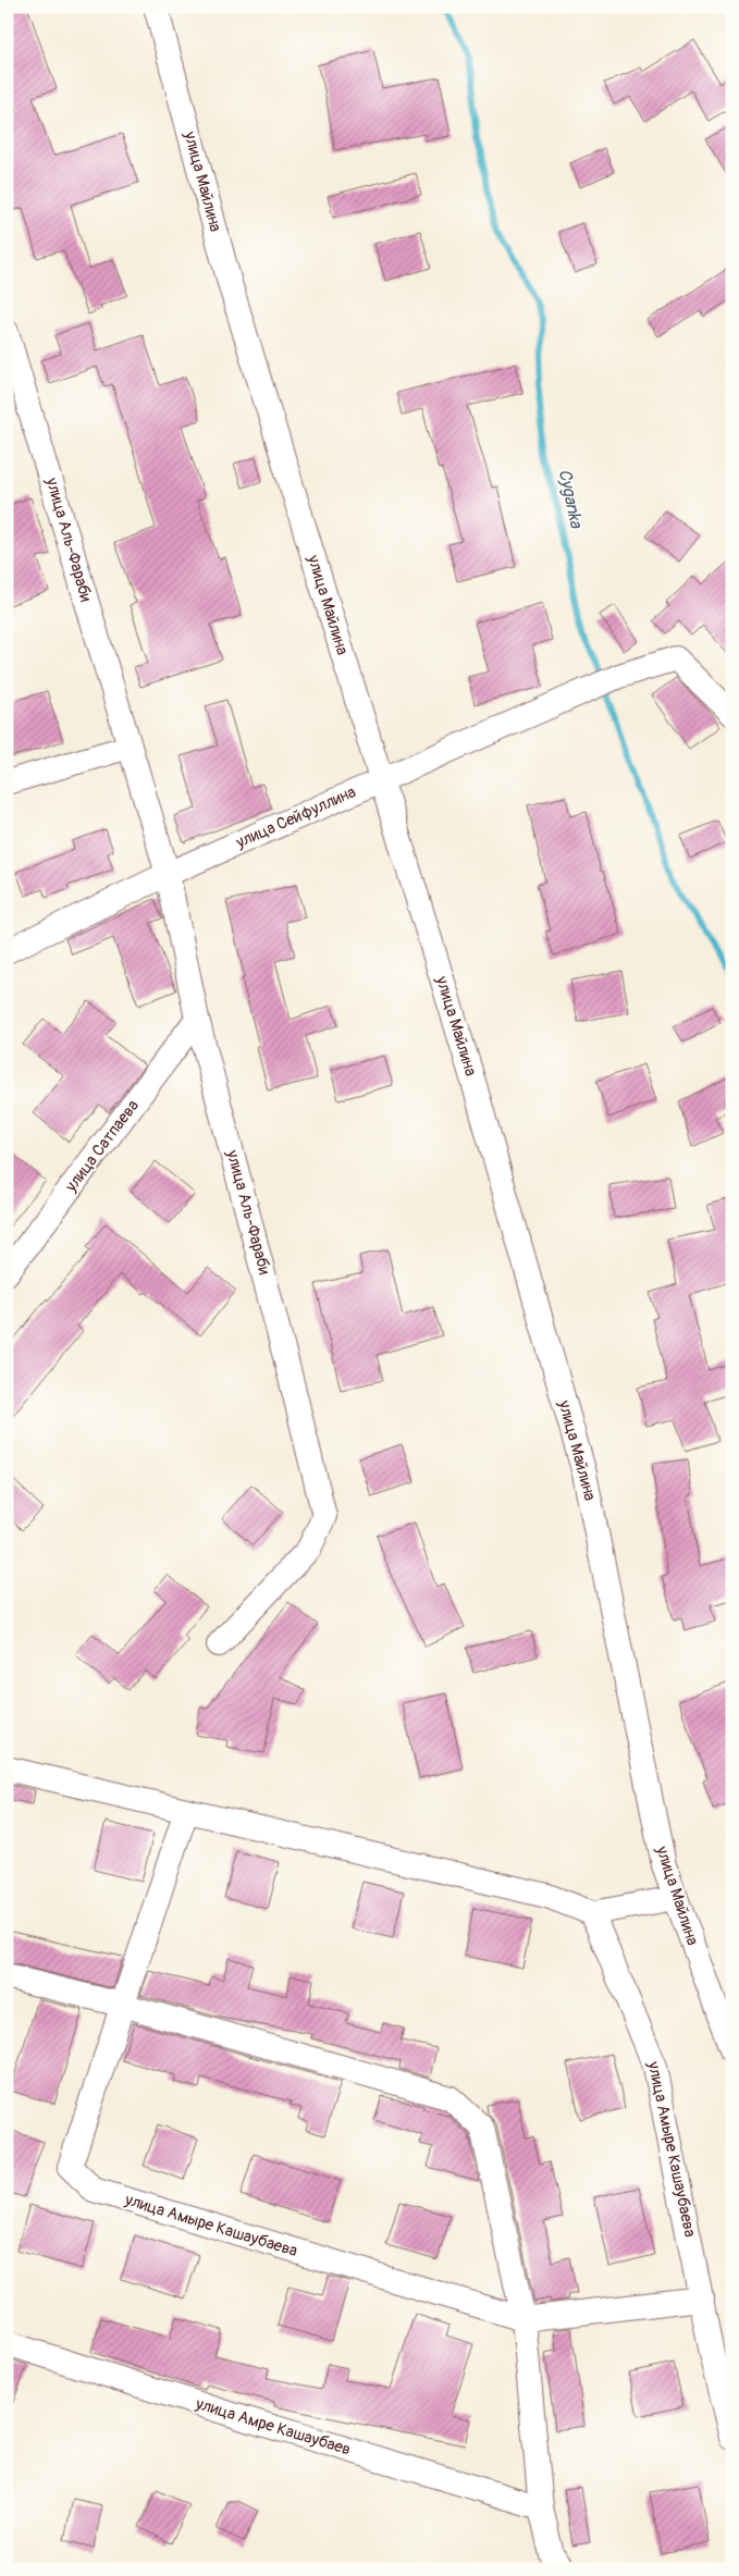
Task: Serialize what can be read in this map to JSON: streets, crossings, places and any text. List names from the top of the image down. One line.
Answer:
{"streets":{"street":["улица Майлина","улица Аль-Фараби","улица Сейфуллина","улица Сатпаева","улица Амыре Кашаубаева","улица Амре Кашаубаев"]},"crossings":[["улица Майлина","улица Сейфуллина"],["улица Аль-Фараби","улица Сейфуллина"],["улица Аль-Фараби","улица Сатпаева"]],"water":["Cyganka"]}
